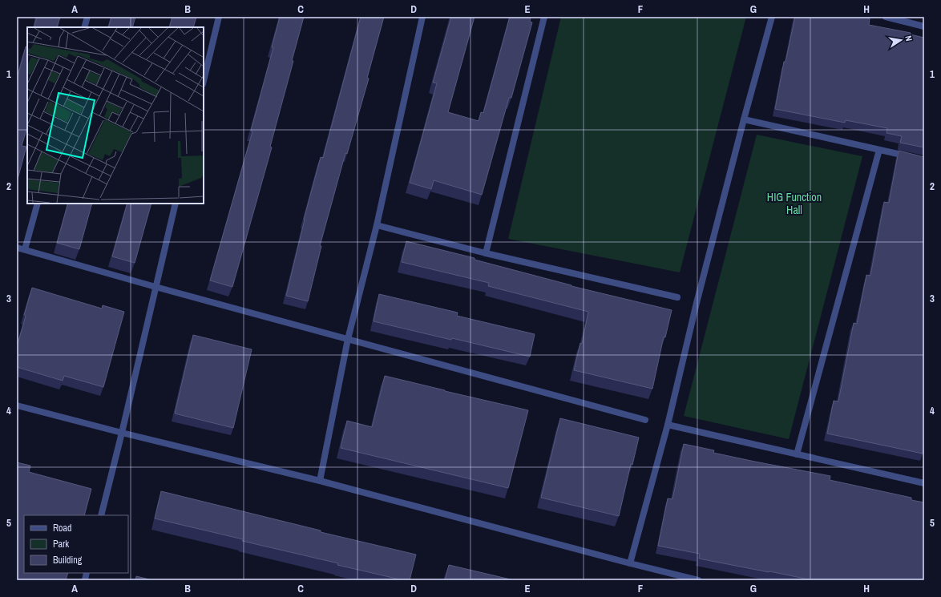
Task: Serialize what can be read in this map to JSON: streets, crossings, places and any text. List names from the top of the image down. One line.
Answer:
{"parks":["HIG Function Hall"],"legend":["Road","Park","Building"],"north":"right","grid":{"columns":["A","B","C","D","E","F","G","H"],"rows":["1","2","3","4","5"]}}
